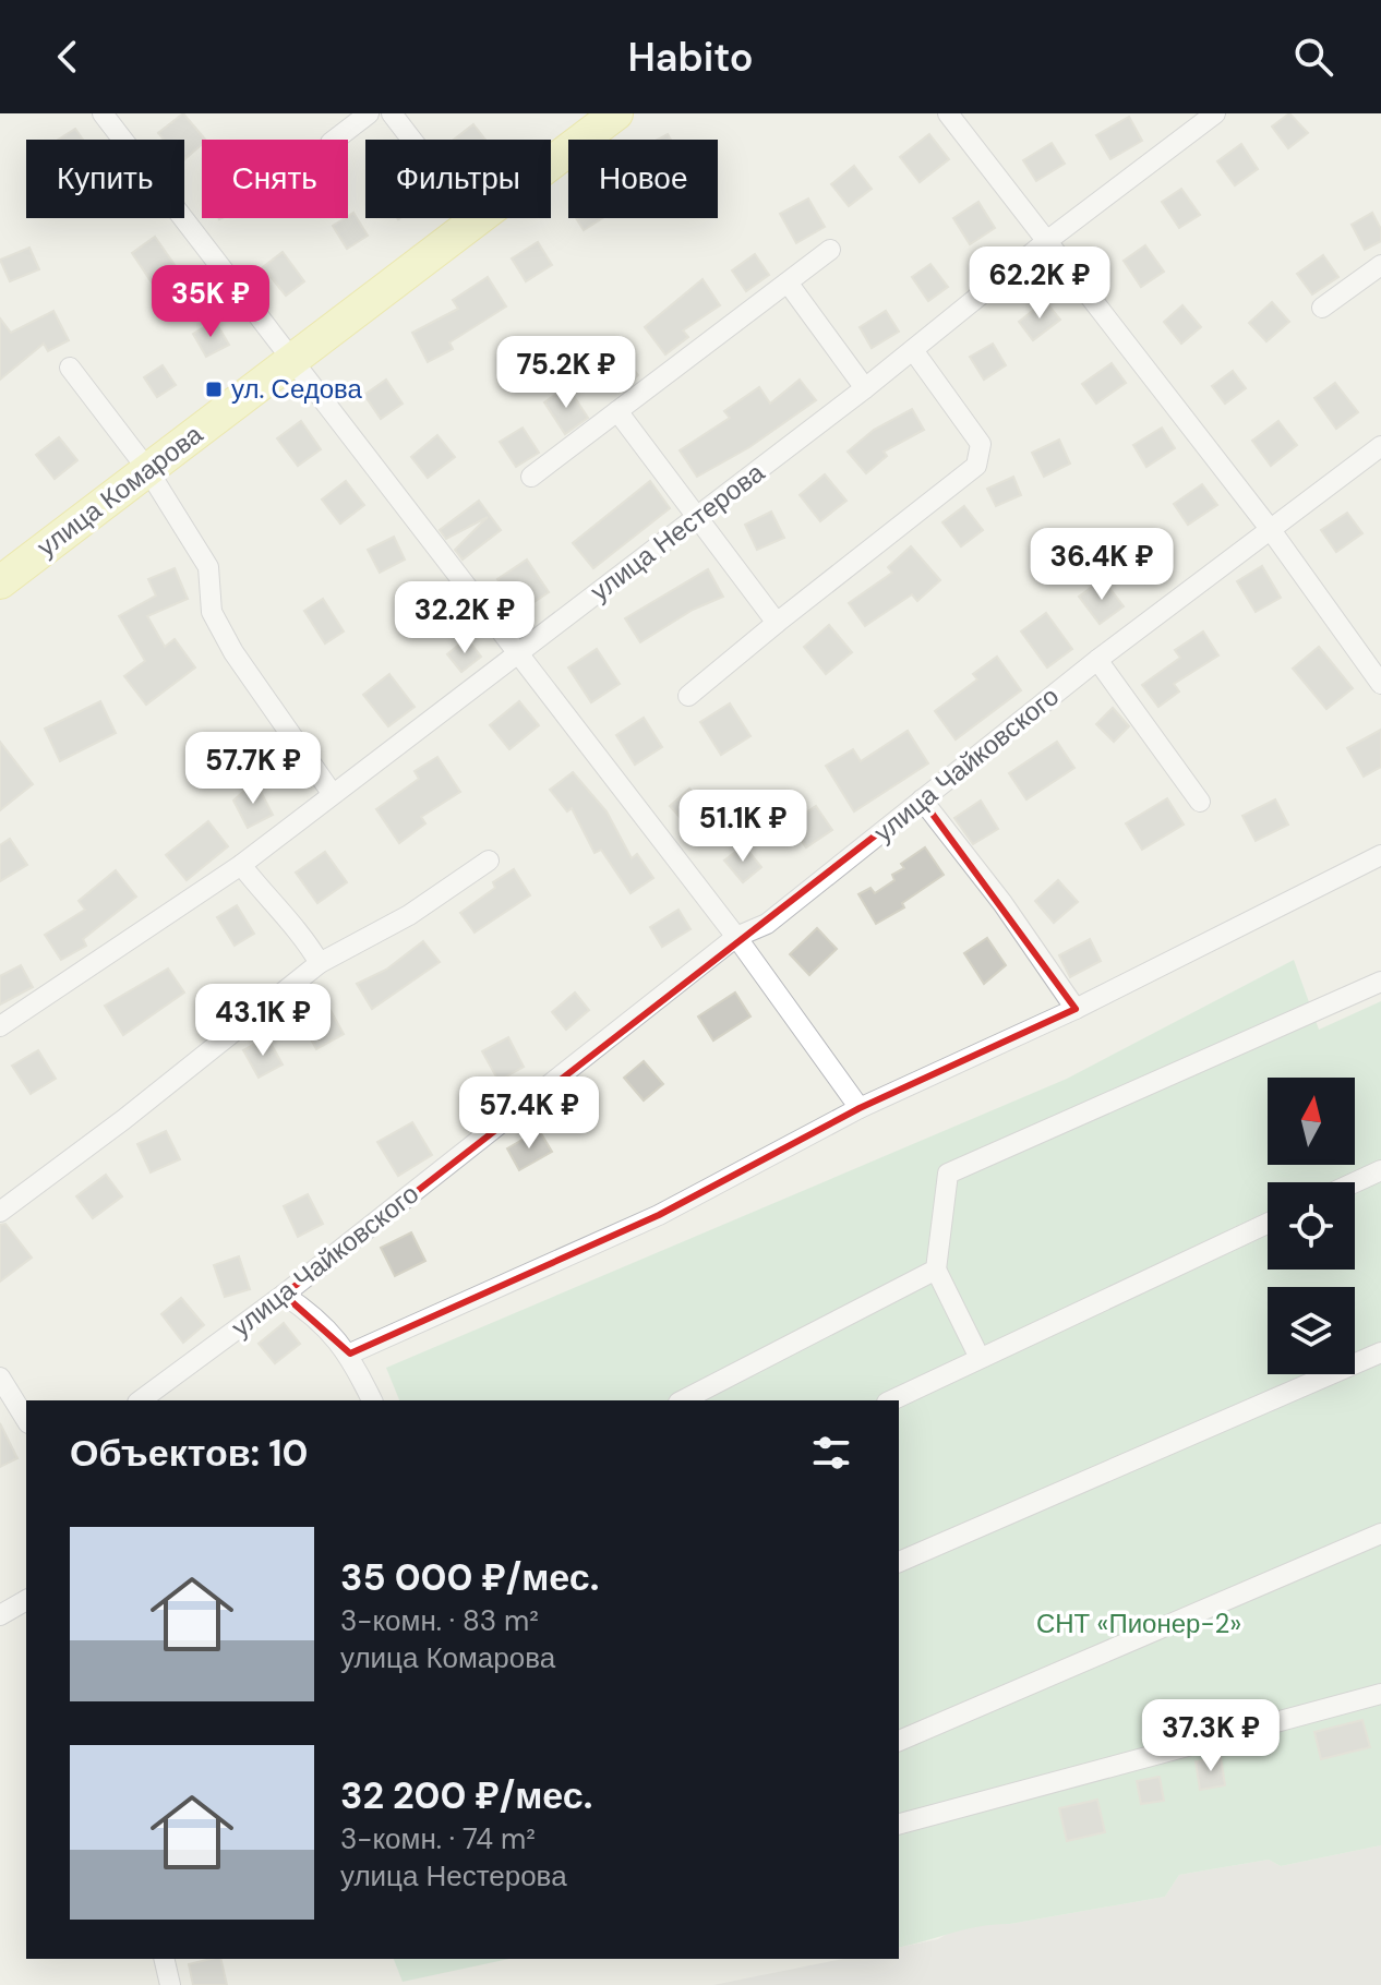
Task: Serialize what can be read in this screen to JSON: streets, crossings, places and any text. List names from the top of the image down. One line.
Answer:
{"streets":{"main road":["улица Комарова"],"street":["улица Нестерова","улица Чайковского"]},"parks":["СНТ «Пионер-2»"],"places":{"transit":["ул. Седова"]},"north":"top","page":{"header":"Habito","chip":["Купить","Снять","Фильтры","Новое"],"price":["62.2K ₽","35K ₽","75.2K ₽","36.4K ₽","32.2K ₽","57.7K ₽","51.1K ₽","43.1K ₽","57.4K ₽","37.3K ₽"],"heading":"Объектов: 10","list":[{"name":"35 000 ₽/мес.","note":"3-комн. · 83 m² · улица Комарова"},{"name":"32 200 ₽/мес.","note":"3-комн. · 74 m² · улица Нестерова"}]}}
